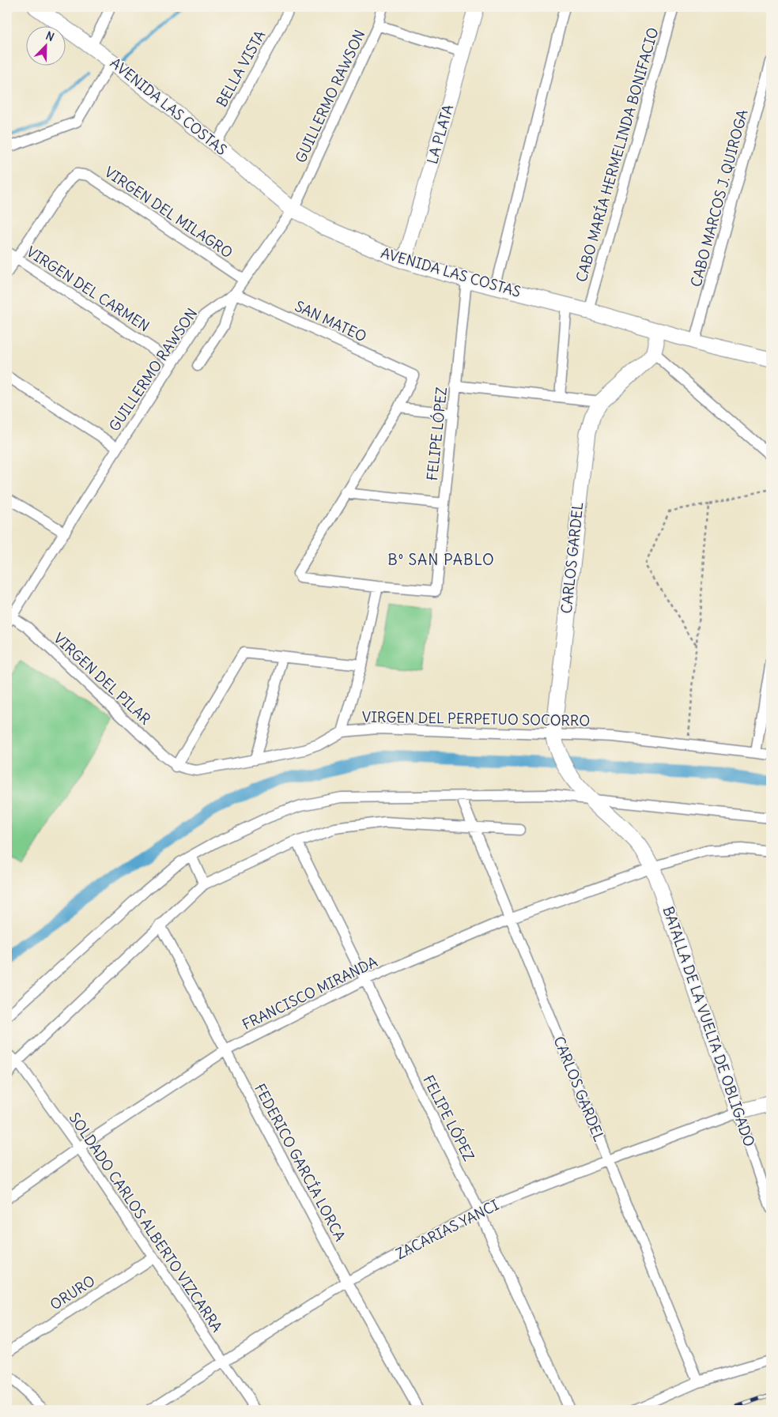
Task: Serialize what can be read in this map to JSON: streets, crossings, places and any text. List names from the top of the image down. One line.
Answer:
{"streets":{"street":["BELLA VISTA","GUILLERMO RAWSON","AVENIDA LAS COSTAS","LA PLATA","CABO MARÍA HERMELINDA BONIFACIO","CABO MARCOS J. QUIROGA","VIRGEN DEL MILAGRO","VIRGEN DEL CARMEN","SAN MATEO","FELIPE LÓPEZ","CARLOS GARDEL","VIRGEN DEL PILAR","VIRGEN DEL PERPETUO SOCORRO","FRANCISCO MIRANDA","BATALLA DE LA VUELTA DE OBLIGADO","FEDERICO GARCÍA LORCA","SOLDADO CARLOS ALBERTO VIZCARRA","ZACARIAS YANCI","ORURO"]},"crossings":[["BELLA VISTA","AVENIDA LAS COSTAS"],["GUILLERMO RAWSON","AVENIDA LAS COSTAS"],["GUILLERMO RAWSON","VIRGEN DEL MILAGRO"],["GUILLERMO RAWSON","VIRGEN DEL CARMEN"],["GUILLERMO RAWSON","SAN MATEO"],["GUILLERMO RAWSON","VIRGEN DEL PILAR"],["AVENIDA LAS COSTAS","LA PLATA"],["AVENIDA LAS COSTAS","CABO MARÍA HERMELINDA BONIFACIO"],["AVENIDA LAS COSTAS","CABO MARCOS J. QUIROGA"],["AVENIDA LAS COSTAS","FELIPE LÓPEZ"],["VIRGEN DEL MILAGRO","VIRGEN DEL CARMEN"],["FELIPE LÓPEZ","FRANCISCO MIRANDA"],["FELIPE LÓPEZ","ZACARIAS YANCI"],["CARLOS GARDEL","VIRGEN DEL PERPETUO SOCORRO"],["CARLOS GARDEL","FRANCISCO MIRANDA"],["CARLOS GARDEL","BATALLA DE LA VUELTA DE OBLIGADO"],["CARLOS GARDEL","ZACARIAS YANCI"],["VIRGEN DEL PILAR","VIRGEN DEL PERPETUO SOCORRO"],["FRANCISCO MIRANDA","BATALLA DE LA VUELTA DE OBLIGADO"],["FRANCISCO MIRANDA","FEDERICO GARCÍA LORCA"],["FRANCISCO MIRANDA","SOLDADO CARLOS ALBERTO VIZCARRA"],["BATALLA DE LA VUELTA DE OBLIGADO","ZACARIAS YANCI"],["FEDERICO GARCÍA LORCA","ZACARIAS YANCI"],["SOLDADO CARLOS ALBERTO VIZCARRA","ZACARIAS YANCI"],["SOLDADO CARLOS ALBERTO VIZCARRA","ORURO"]],"districts":["B° SAN PABLO"],"north":"top right"}
